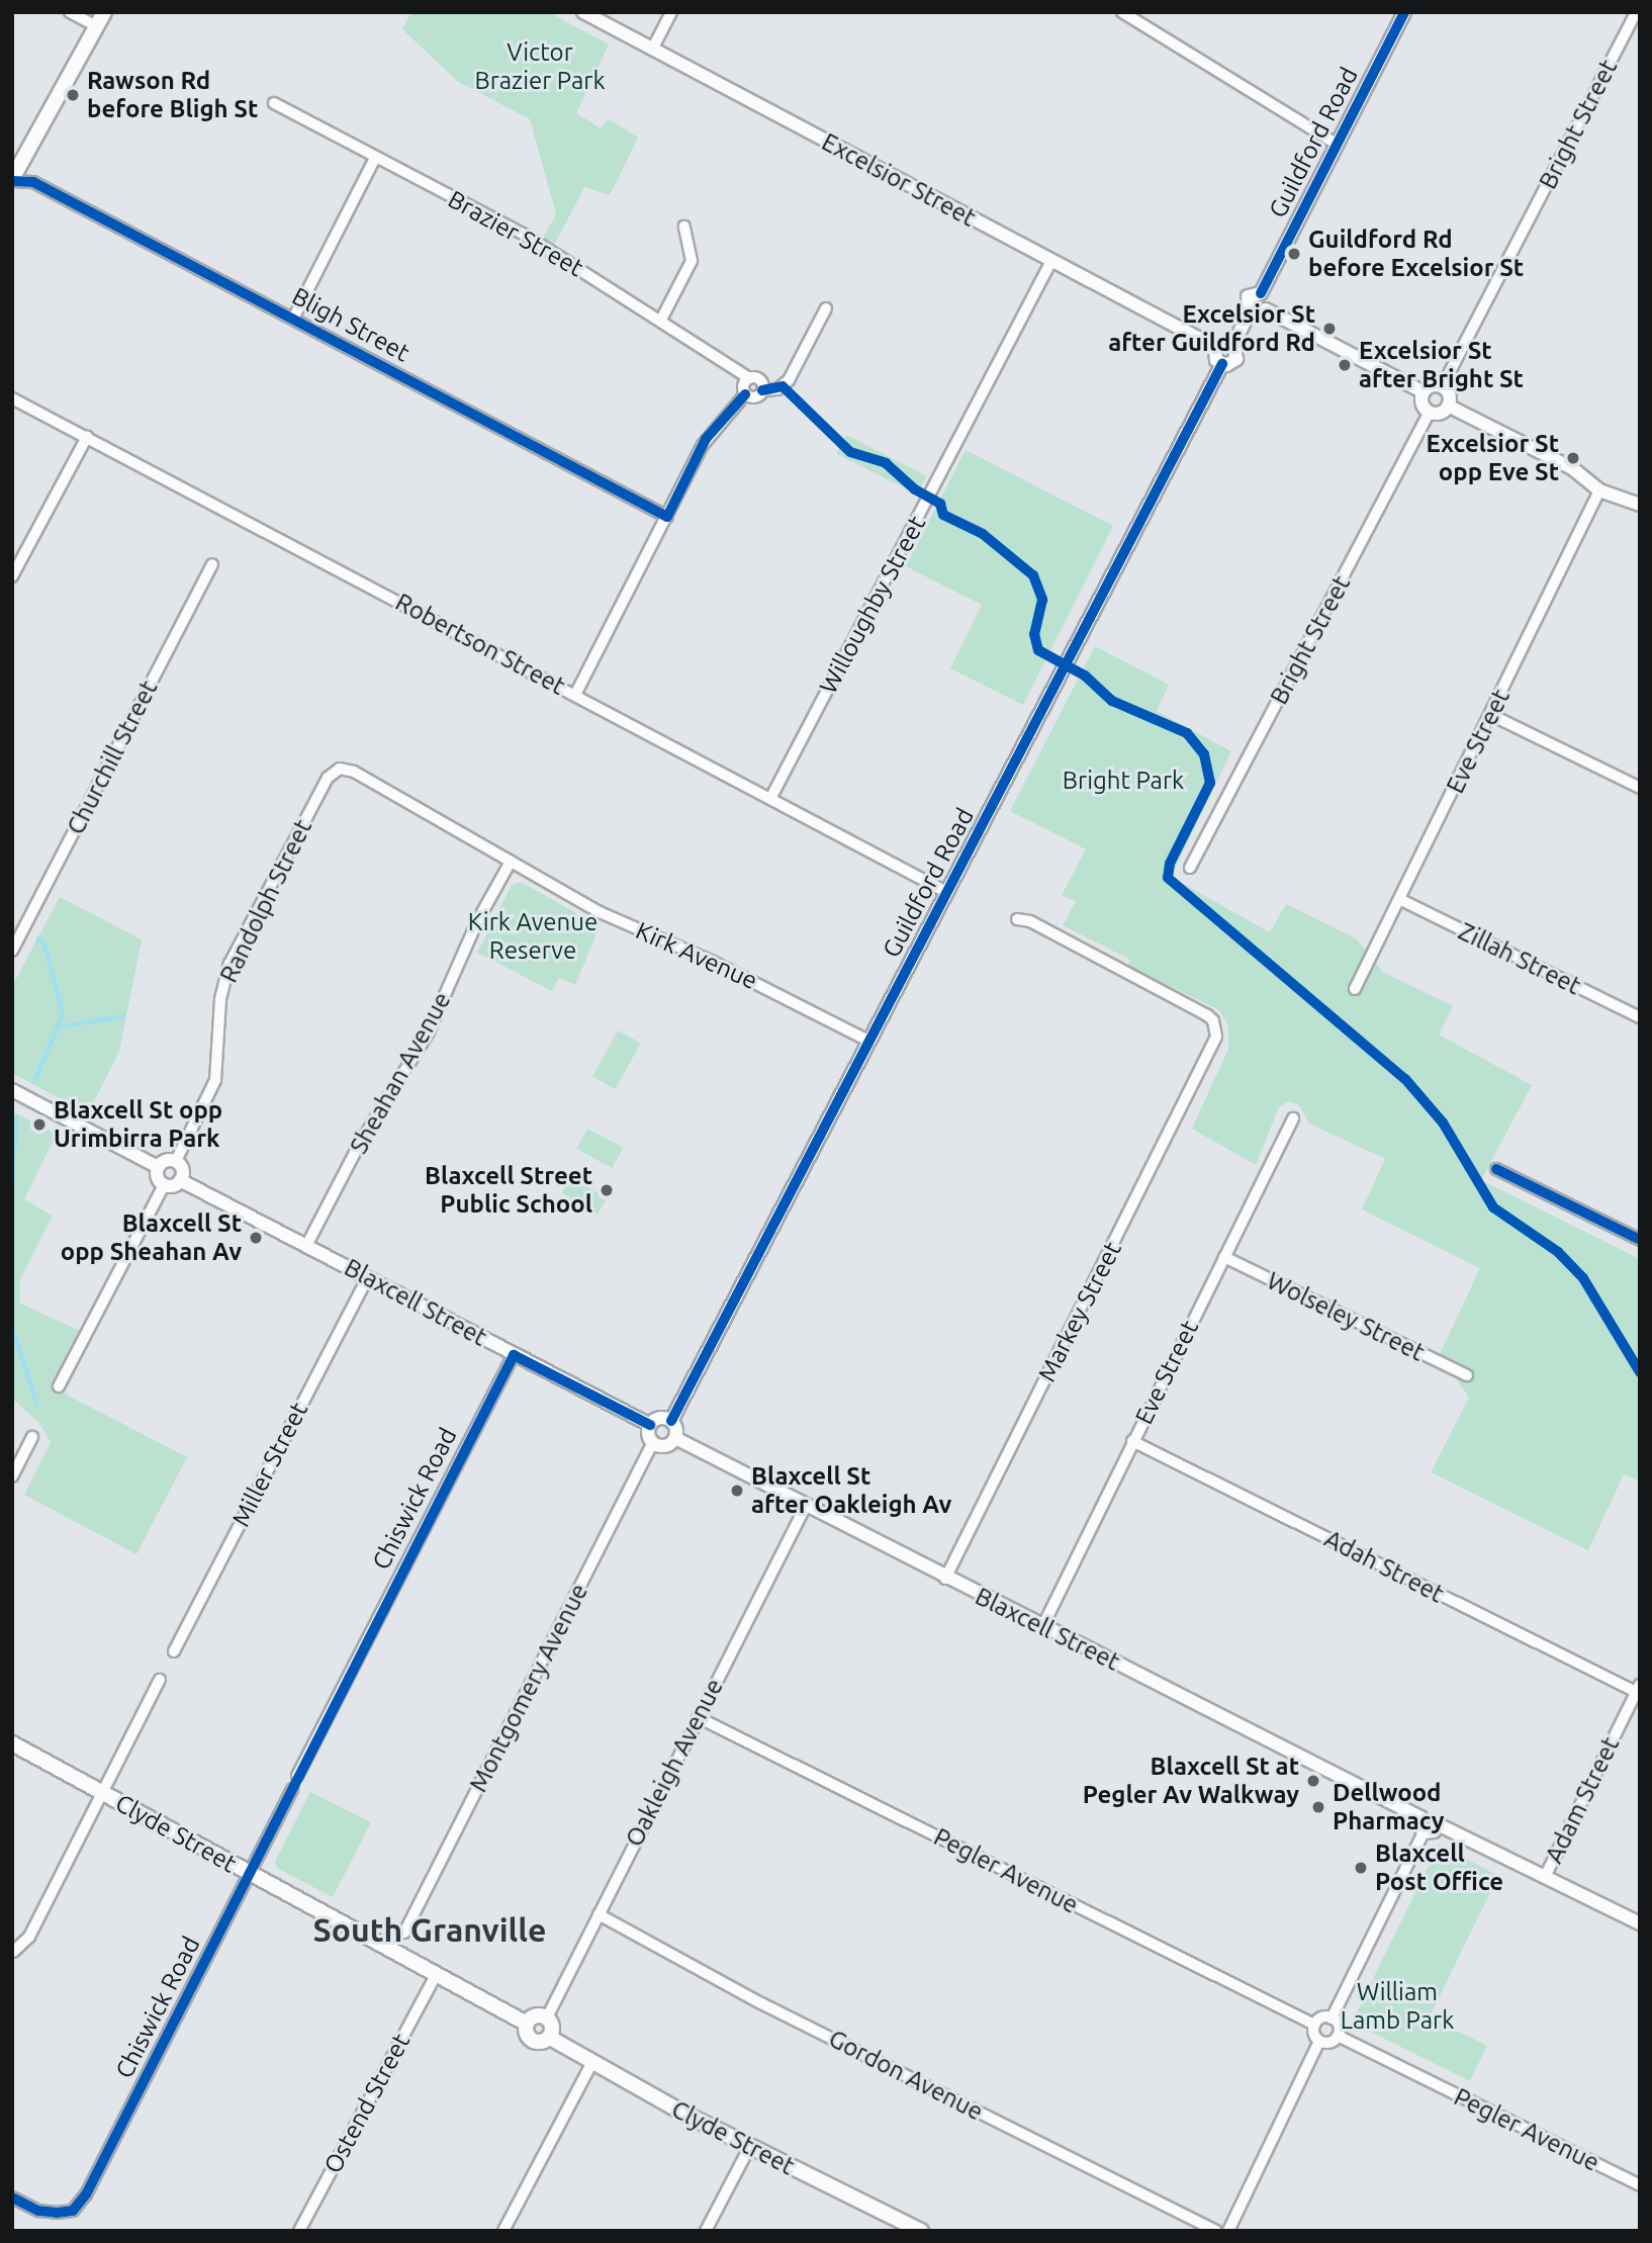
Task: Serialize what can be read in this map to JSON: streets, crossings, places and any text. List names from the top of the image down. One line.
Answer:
{"streets":{"main road":["Clyde Street"],"street":["Bright Street","Guildford Road","Excelsior Street","Brazier Street","Bligh Street","Willoughby Street","Robertson Street","Eve Street","Churchill Street","Randolph Street","Kirk Avenue","Zillah Street","Sheahan Avenue","Blaxcell Street","Markey Street","Wolseley Street","Miller Street","Chiswick Road","Adah Street","Montgomery Avenue","Oakleigh Avenue","Adam Street","Pegler Avenue","Gordon Avenue","Ostend Street"]},"crossings":[["Guildford Road","Excelsior Street"],["Guildford Road","Robertson Street"],["Guildford Road","Kirk Avenue"],["Guildford Road","Blaxcell Street"],["Guildford Road","Montgomery Avenue"],["Excelsior Street","Willoughby Street"],["Willoughby Street","Robertson Street"],["Eve Street","Zillah Street"],["Eve Street","Blaxcell Street"],["Eve Street","Wolseley Street"],["Eve Street","Adah Street"],["Randolph Street","Kirk Avenue"],["Randolph Street","Blaxcell Street"],["Kirk Avenue","Sheahan Avenue"],["Sheahan Avenue","Blaxcell Street"],["Blaxcell Street","Markey Street"],["Blaxcell Street","Miller Street"],["Blaxcell Street","Chiswick Road"],["Blaxcell Street","Montgomery Avenue"],["Blaxcell Street","Oakleigh Avenue"],["Chiswick Road","Clyde Street"],["Adah Street","Adam Street"],["Oakleigh Avenue","Clyde Street"],["Oakleigh Avenue","Pegler Avenue"],["Oakleigh Avenue","Gordon Avenue"],["Clyde Street","Ostend Street"]],"districts":["South Granville"],"parks":["Victor Brazier Park","Bright Park","Kirk Avenue Reserve","William Lamb Park"],"places":["Rawson Rd before Bligh St","Guildford Rd before Excelsior St","Excelsior St after Guildford Rd","Excelsior St after Bright St","Excelsior St opp Eve St","Blaxcell St opp Urimbirra Park","Blaxcell Street Public School","Blaxcell St opp Sheahan Av","Blaxcell St after Oakleigh Av","Blaxcell St at Pegler Av Walkway","Dellwood Pharmacy","Blaxcell Post Office"]}
